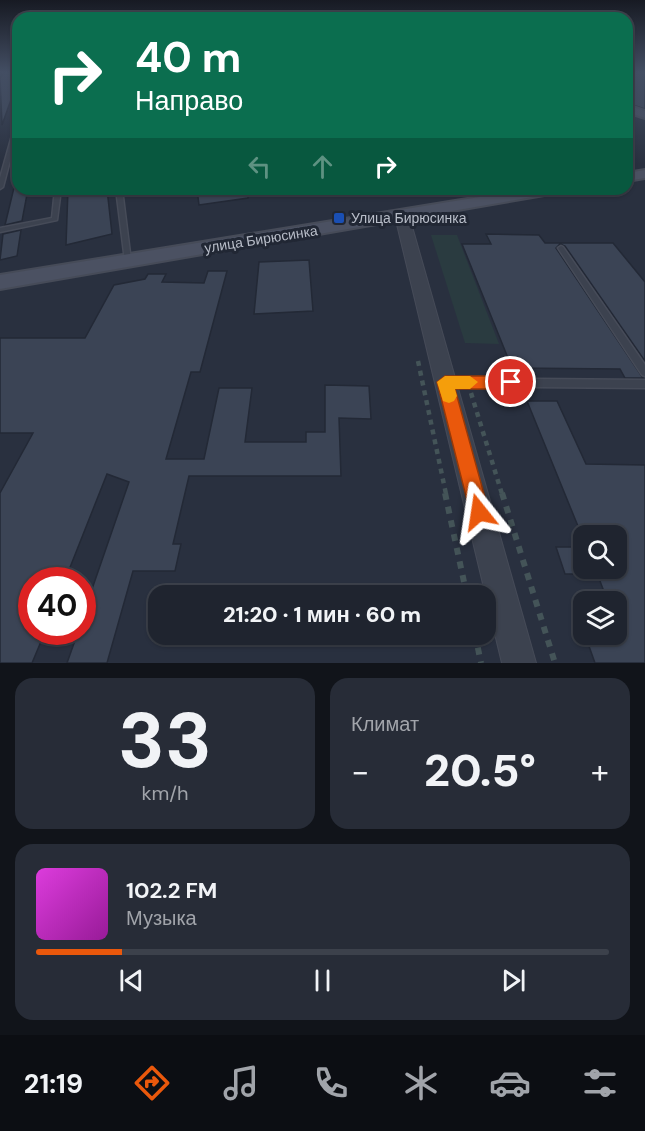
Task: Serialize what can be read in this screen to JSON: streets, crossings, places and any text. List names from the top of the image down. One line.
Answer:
{"streets":{"main road":["улица Бирюсинка"]},"places":{"transit":["Улица Бирюсинка"]},"page":{"turn":["40 m","Направо"],"limit":"40","trip":"21:20 · 1 мин · 60 m","tile":[["33","km/h"],"Климат"],"heat":["−","20.5°","+"],"song":["102.2 FM","Музыка"],"tabs":"21:19"}}
